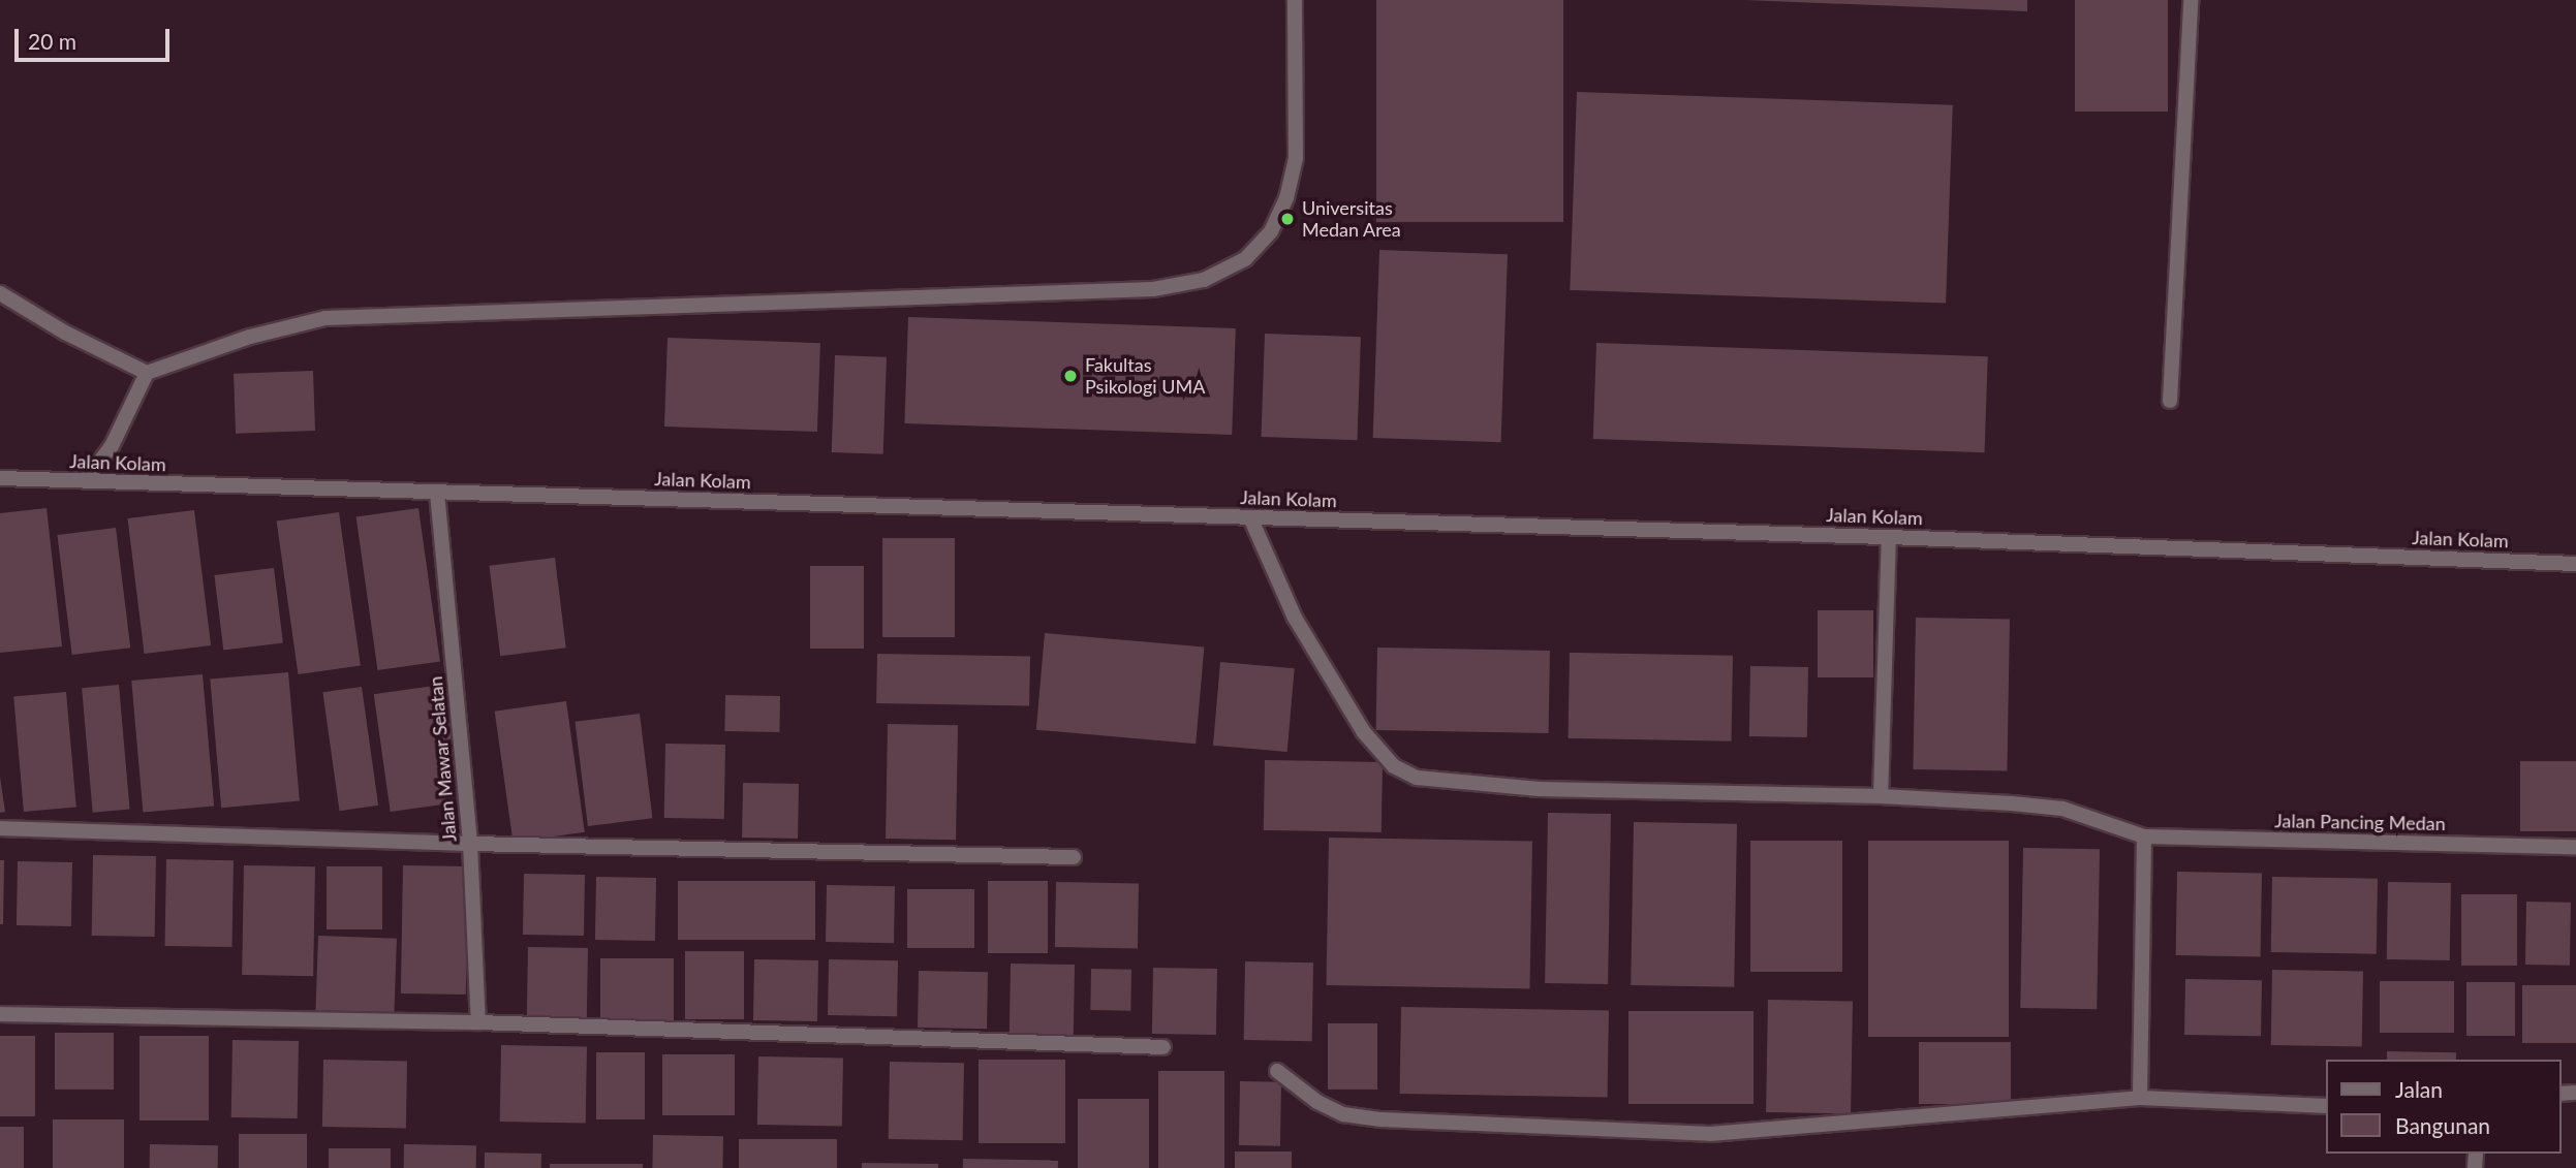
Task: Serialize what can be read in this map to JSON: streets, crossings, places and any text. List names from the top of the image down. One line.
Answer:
{"streets":{"street":["Jalan Kolam","Jalan Mawar Selatan","Jalan Pancing Medan"]},"crossings":[["Jalan Kolam","Jalan Mawar Selatan"],["Jalan Kolam","Jalan Pancing Medan"]],"places":["Universitas Medan Area","Fakultas Psikologi UMA"],"legend":["Jalan","Bangunan"],"scale_bar":"20 m"}
